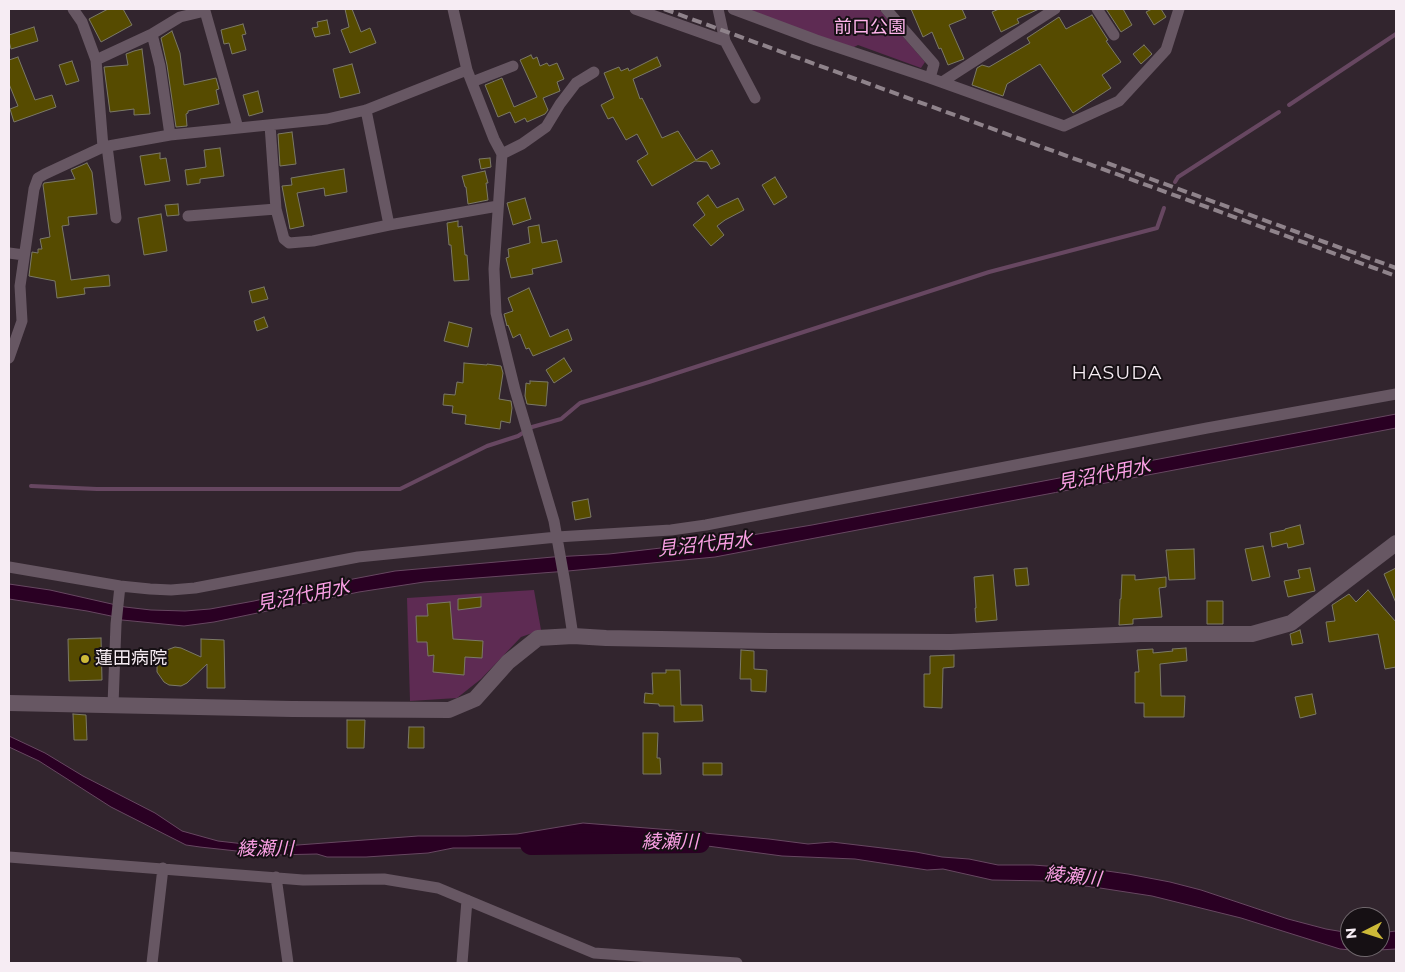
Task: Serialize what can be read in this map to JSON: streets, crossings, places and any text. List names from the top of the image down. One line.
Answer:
{"districts":["HASUDA"],"water":["見沼代用水","綾瀬川"],"parks":["前口公園"],"places":["蓮田病院"],"north":"left"}
